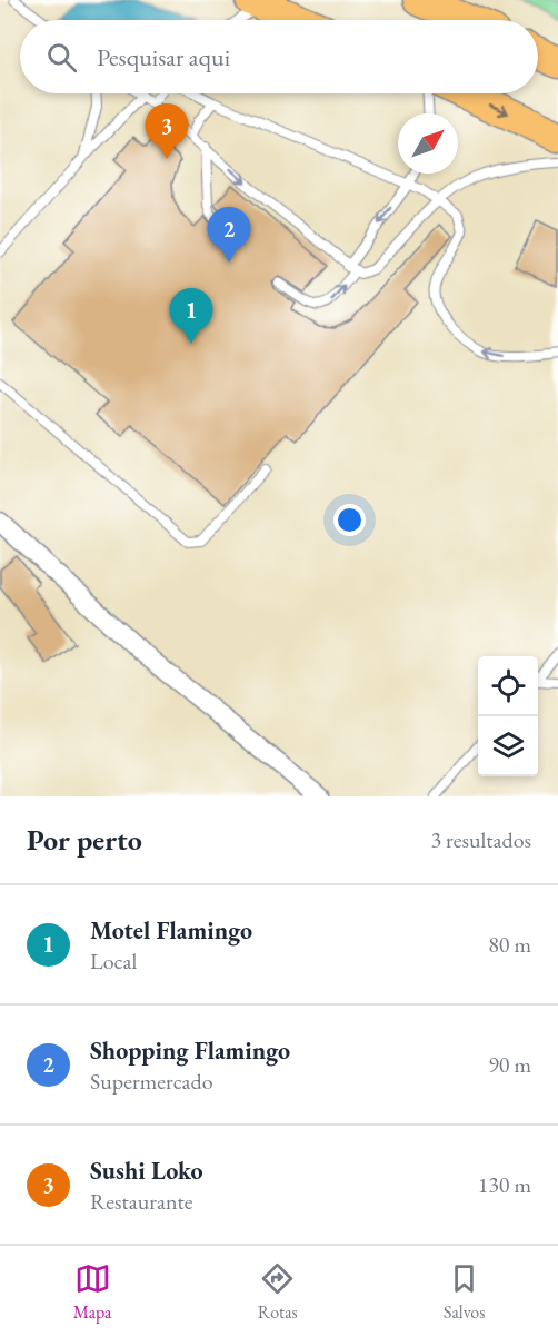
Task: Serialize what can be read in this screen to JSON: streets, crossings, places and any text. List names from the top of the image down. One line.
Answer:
{"north":"top right","page":{"search":"Pesquisar aqui","pins":["3","2","1"],"heading":["Por perto","3 resultados"],"list":[{"mark":"1","name":"Motel Flamingo","note":"Local","value":"80 m"},{"mark":"2","name":"Shopping Flamingo","note":"Supermercado","value":"90 m"},{"mark":"3","name":"Sushi Loko","note":"Restaurante","value":"130 m"}],"nav":["Mapa","Rotas","Salvos"]}}
